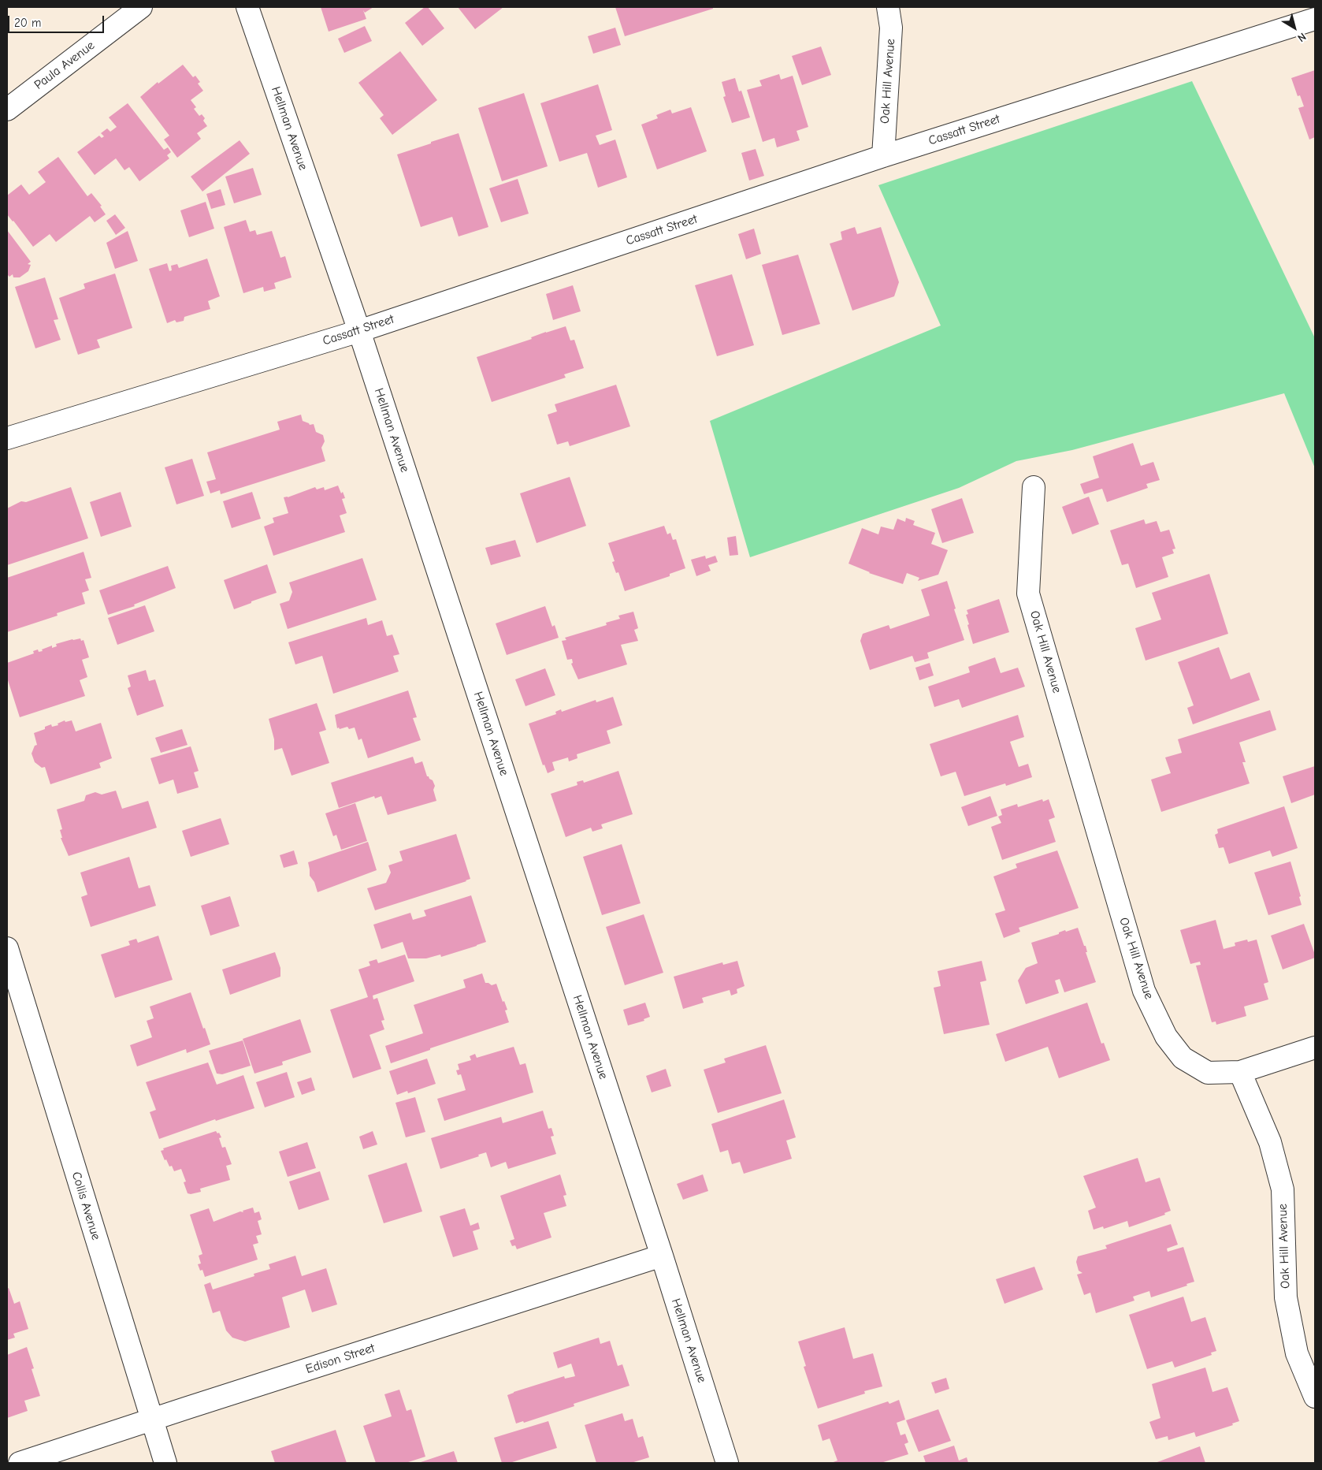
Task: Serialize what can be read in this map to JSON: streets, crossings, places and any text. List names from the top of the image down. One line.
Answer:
{"streets":{"street":["Paula Avenue","Oak Hill Avenue","Hellman Avenue","Cassatt Street","Collis Avenue","Edison Street"]},"crossings":[["Oak Hill Avenue","Cassatt Street"],["Hellman Avenue","Cassatt Street"],["Hellman Avenue","Edison Street"],["Collis Avenue","Edison Street"]],"scale_bar":"20 m","north":"bottom right"}
